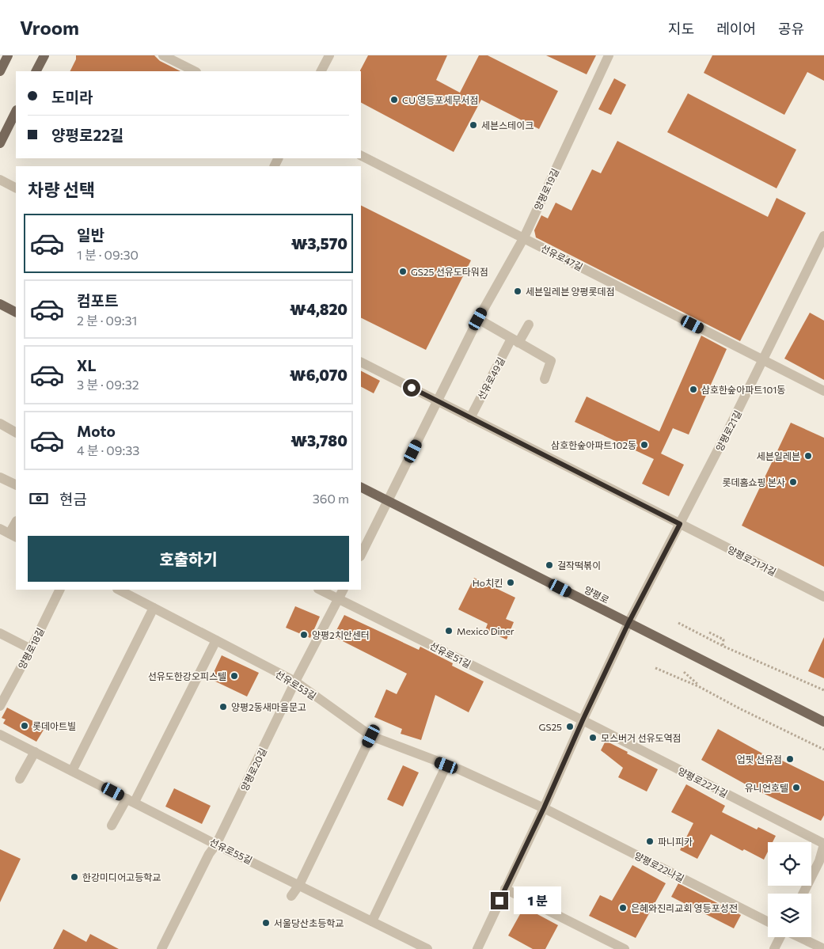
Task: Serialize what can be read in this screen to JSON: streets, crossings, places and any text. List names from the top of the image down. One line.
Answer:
{"streets":{"main road":["양평로"],"street":["양평로19길","선유로47길","선유로49길","양평로21길","양평로21가길","양평로18길","선유로51길","선유로53길","양평로20길","양평로22가길","선유로55길","양평로22나길"]},"crossings":[["양평로19길","선유로47길"],["양평로19길","양평로"],["선유로47길","양평로21길"],["양평로21길","양평로21가길"],["양평로21길","양평로"],["양평로21길","선유로51길"],["양평로21길","선유로53길"],["양평로21길","양평로22가길"],["양평로21길","양평로22나길"],["선유로51길","양평로20길"],["선유로51길","양평로22가길"],["선유로53길","양평로20길"],["선유로53길","양평로22나길"],["양평로20길","선유로55길"]],"places":["CU 영등포세무서점","세븐스테이크","GS25 선유도타워점","세븐일레븐 양평롯데점","삼호한숲아파트101동","삼호한숲아파트102동","세븐일레븐","롯데홈쇼핑 본사","걸작떡볶이","Ho치킨","Mexico Diner","양평2치안센터","선유도한강오피스텔","양평2동새마을문고","롯데아트빌","GS25","모스버거 선유도역점","업핏 선유점","유니언호텔","파니피카","한강미디어고등학교","은혜와진리교회 영등포성전","서울당산초등학교"],"page":{"header":"Vroom","nav":["지도","레이어","공유"],"banner":["도미라","양평로22길"],"heading":"차량 선택","list":[{"name":"일반","note":"1 분 · 09:30","value":"₩3,570"},{"name":"컴포트","note":"2 분 · 09:31","value":"₩4,820"},{"name":"XL","note":"3 분 · 09:32","value":"₩6,070"},{"name":"Moto","note":"4 분 · 09:33","value":"₩3,780"}],"pay":["현금","360 m"],"buttons":"호출하기","bubble":"1 분"}}
